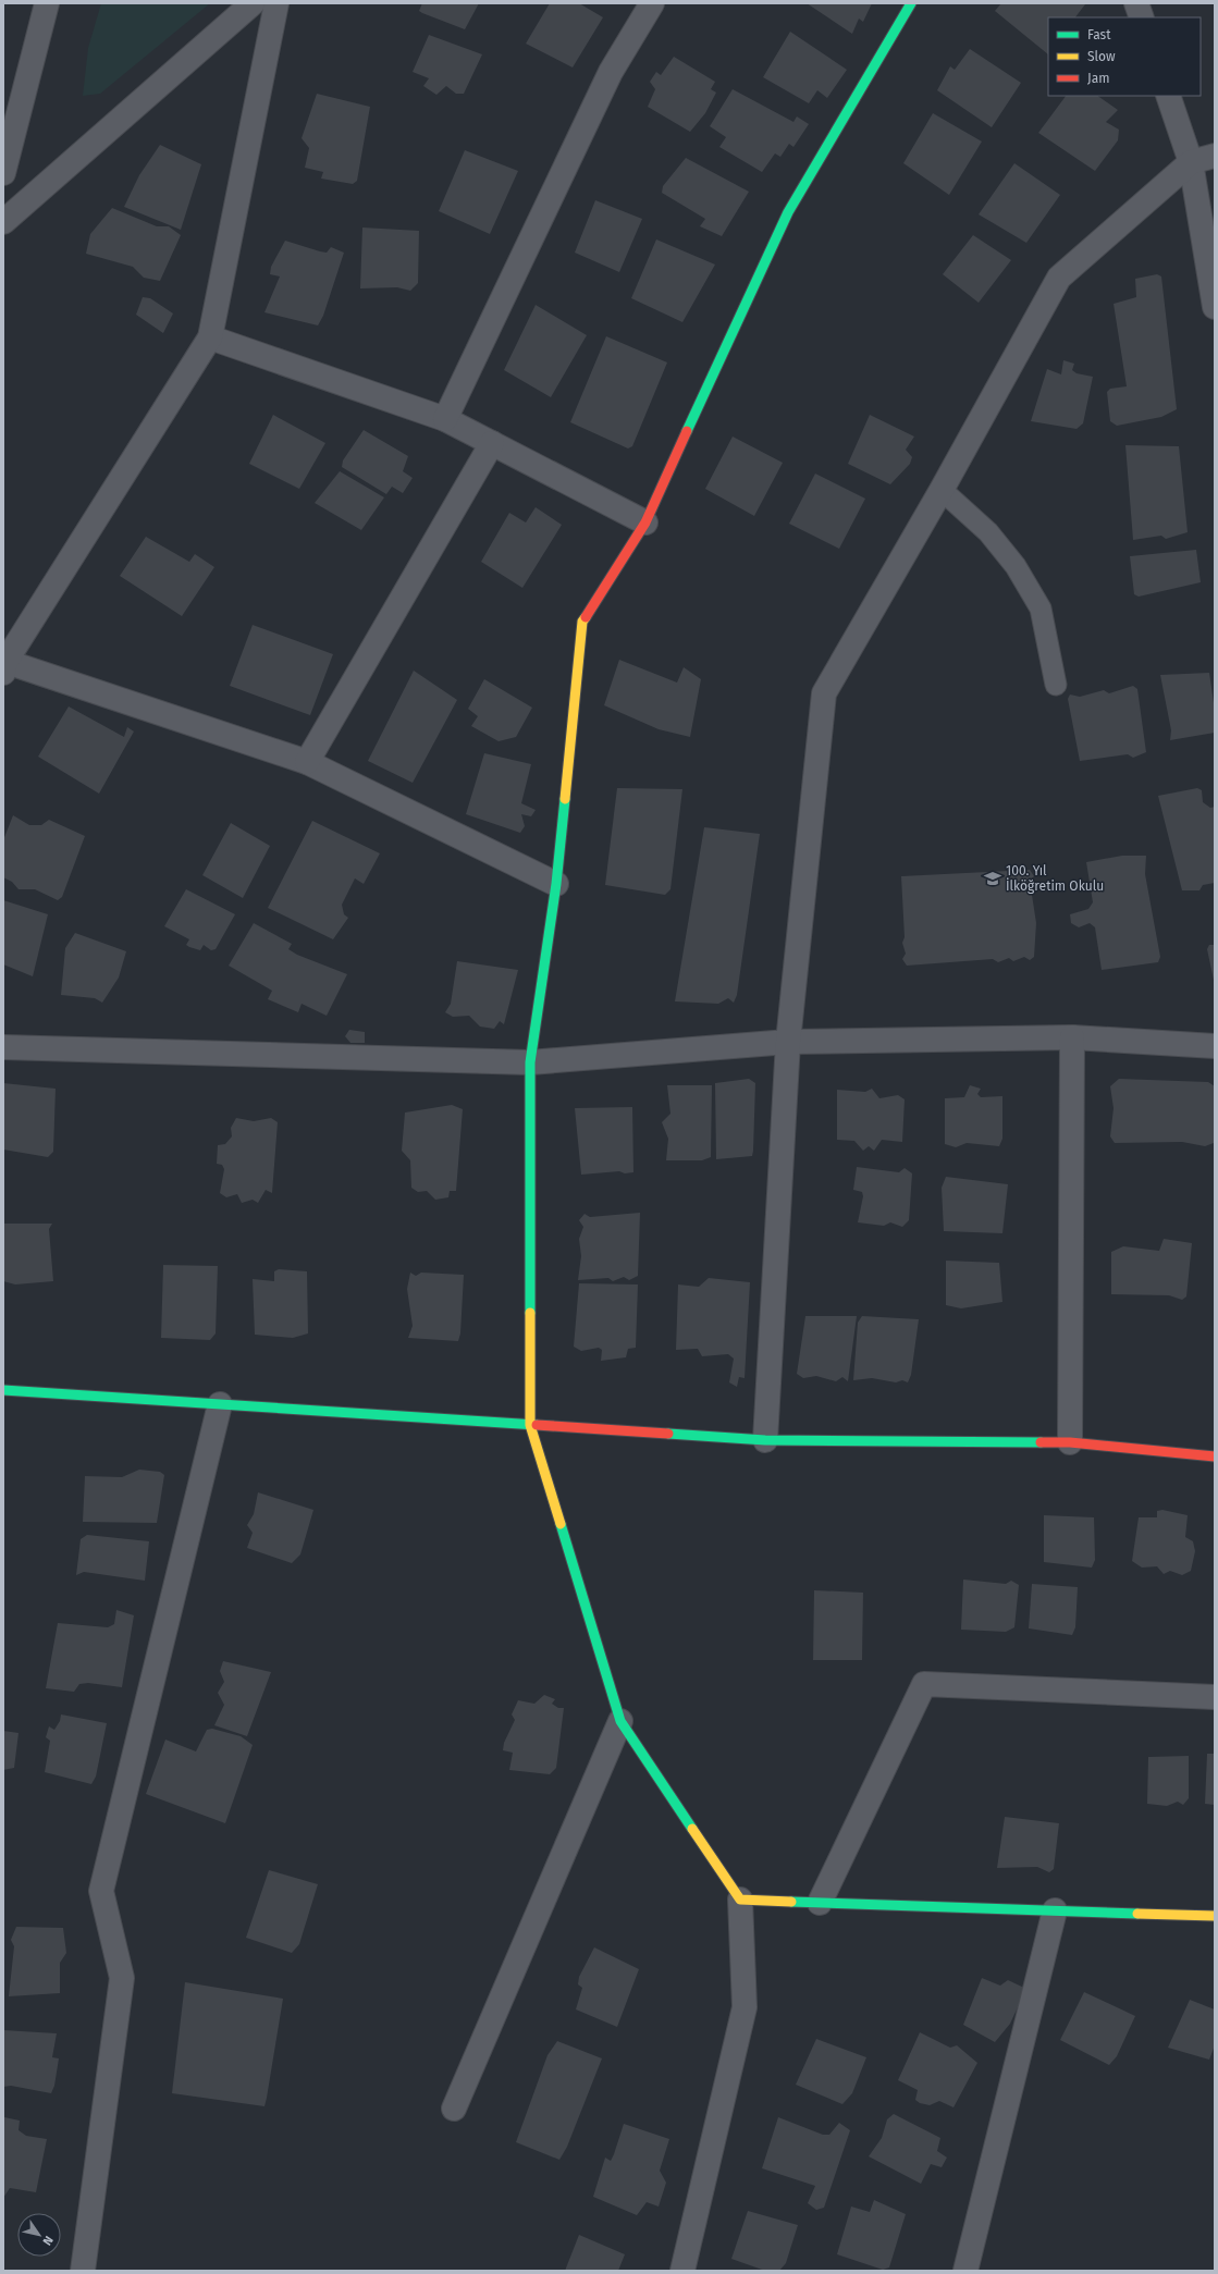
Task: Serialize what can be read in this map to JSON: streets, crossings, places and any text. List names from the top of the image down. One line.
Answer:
{"places":{"school or university":["100. Yıl İlköğretim Okulu"]},"legend":["Fast","Slow","Jam"],"north":"bottom right"}
